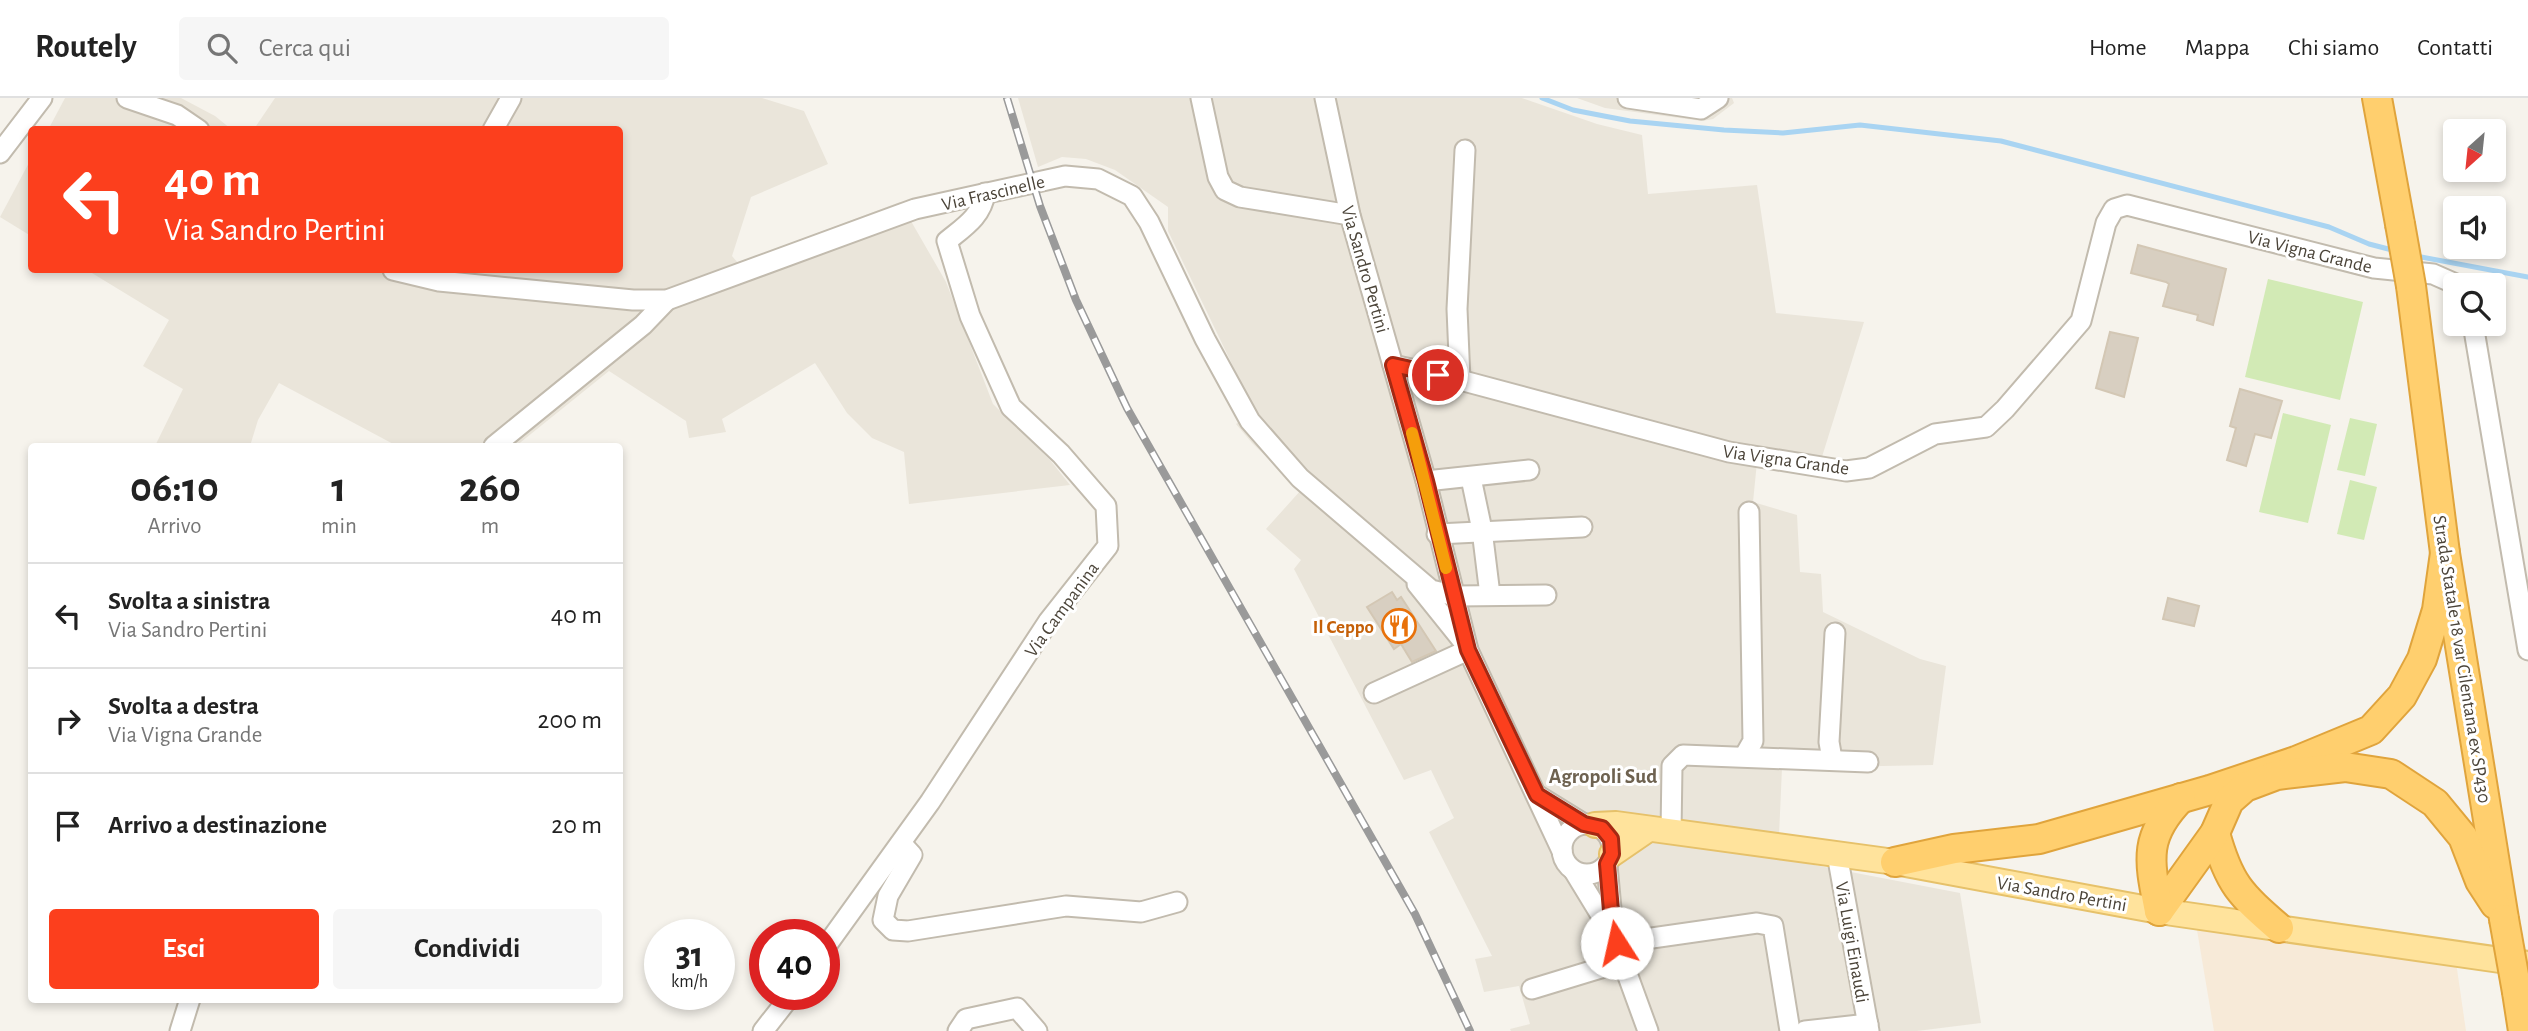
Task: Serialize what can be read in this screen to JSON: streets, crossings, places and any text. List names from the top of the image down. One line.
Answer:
{"streets":{"highway":["Strada Statale 18 var Cilentana ex SP430"],"main road":["Via Sandro Pertini"],"street":["Via Frascinelle","Via Vigna Grande","Via Campanina","Via Luigi Einaudi"]},"crossings":[["Via Frascinelle","Via Sandro Pertini"],["Via Frascinelle","Via Campanina"],["Via Vigna Grande","Via Sandro Pertini"],["Via Sandro Pertini","Via Luigi Einaudi"]],"districts":["Agropoli Sud"],"places":{"restaurant":["Il Ceppo"]},"north":"bottom left","page":{"header":"Routely","search":"Cerca qui","nav":["Home","Mappa","Chi siamo","Contatti"],"turn":["40 m","Via Sandro Pertini"],"eta":["06:10","Arrivo","1","min","260","m"],"list":[{"name":"Svolta a sinistra","note":"Via Sandro Pertini","value":"40 m"},{"name":"Svolta a destra","note":"Via Vigna Grande","value":"200 m"},{"name":"Arrivo a destinazione","value":"20 m"}],"buttons":["Esci","Condividi"],"speed":"31 km/h","limit":"40"}}
